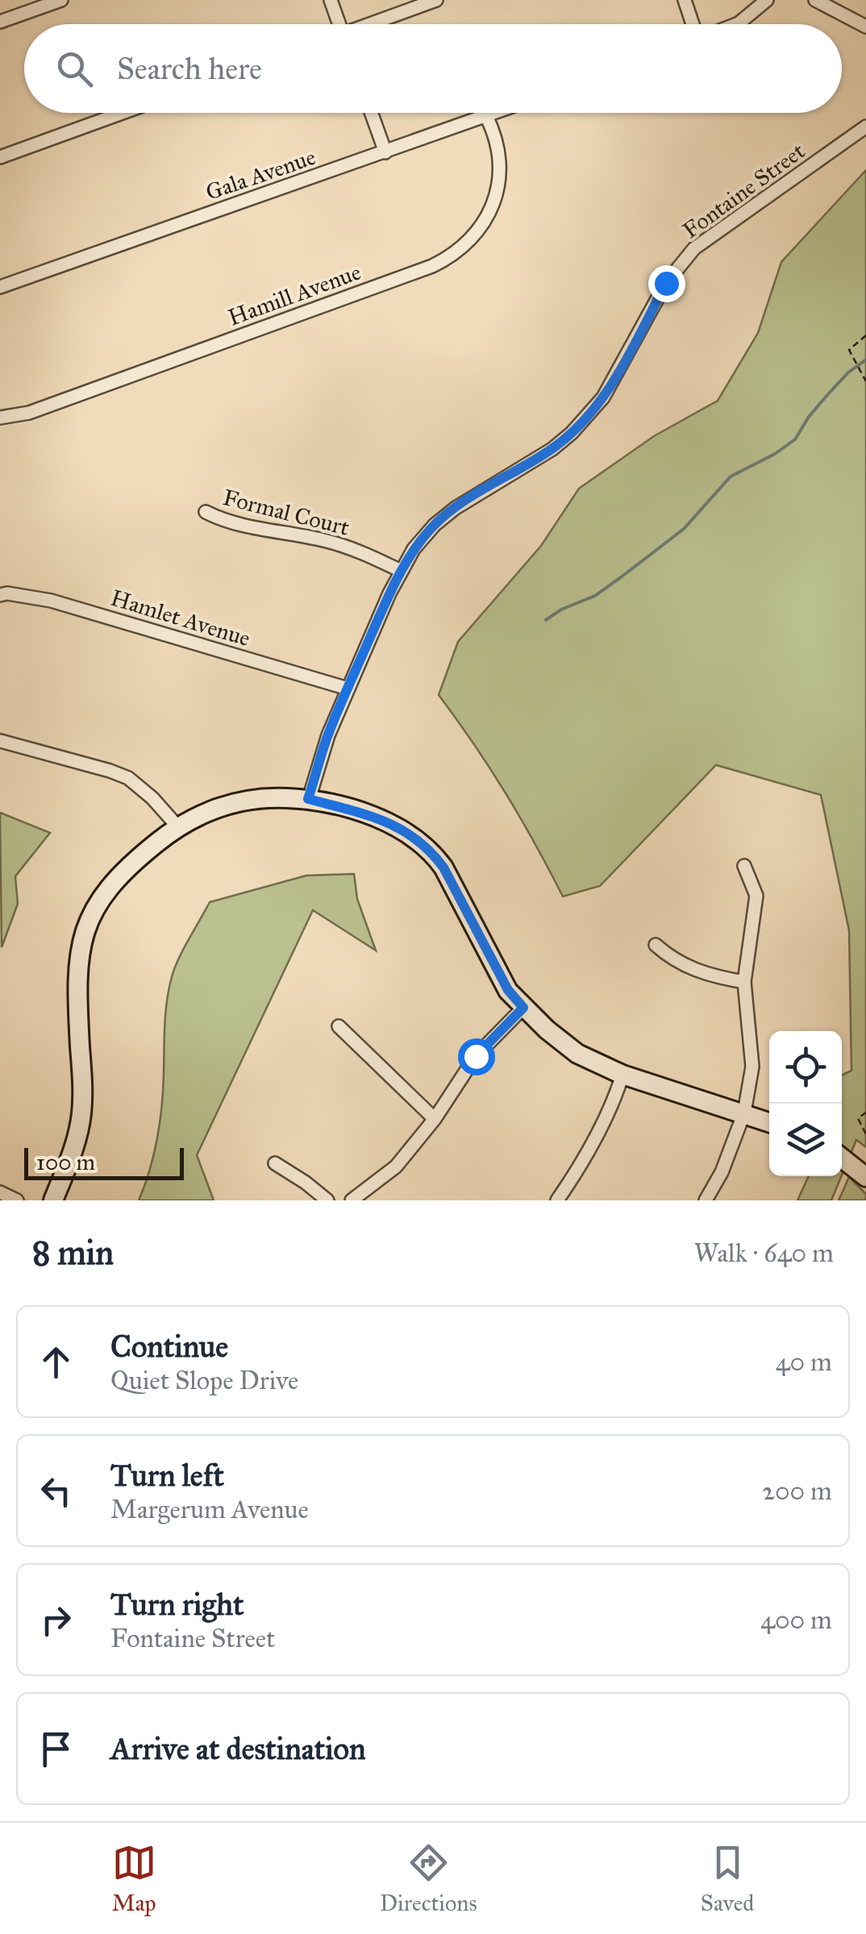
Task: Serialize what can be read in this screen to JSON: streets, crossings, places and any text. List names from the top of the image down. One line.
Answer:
{"streets":{"street":["Gala Avenue","Fontaine Street","Hamill Avenue","Formal Court","Hamlet Avenue"]},"crossings":[["Gala Avenue","Hamill Avenue"],["Fontaine Street","Formal Court"],["Fontaine Street","Hamlet Avenue"]],"scale_bar":"100 m","page":{"search":"Search here","scale":"100 m","heading":["8 min","Walk · 640 m"],"list":[["Continue","Quiet Slope Drive","40 m"],["Turn left","Margerum Avenue","200 m"],["Turn right","Fontaine Street","400 m"],"Arrive at destination"],"nav":["Map","Directions","Saved"]}}
